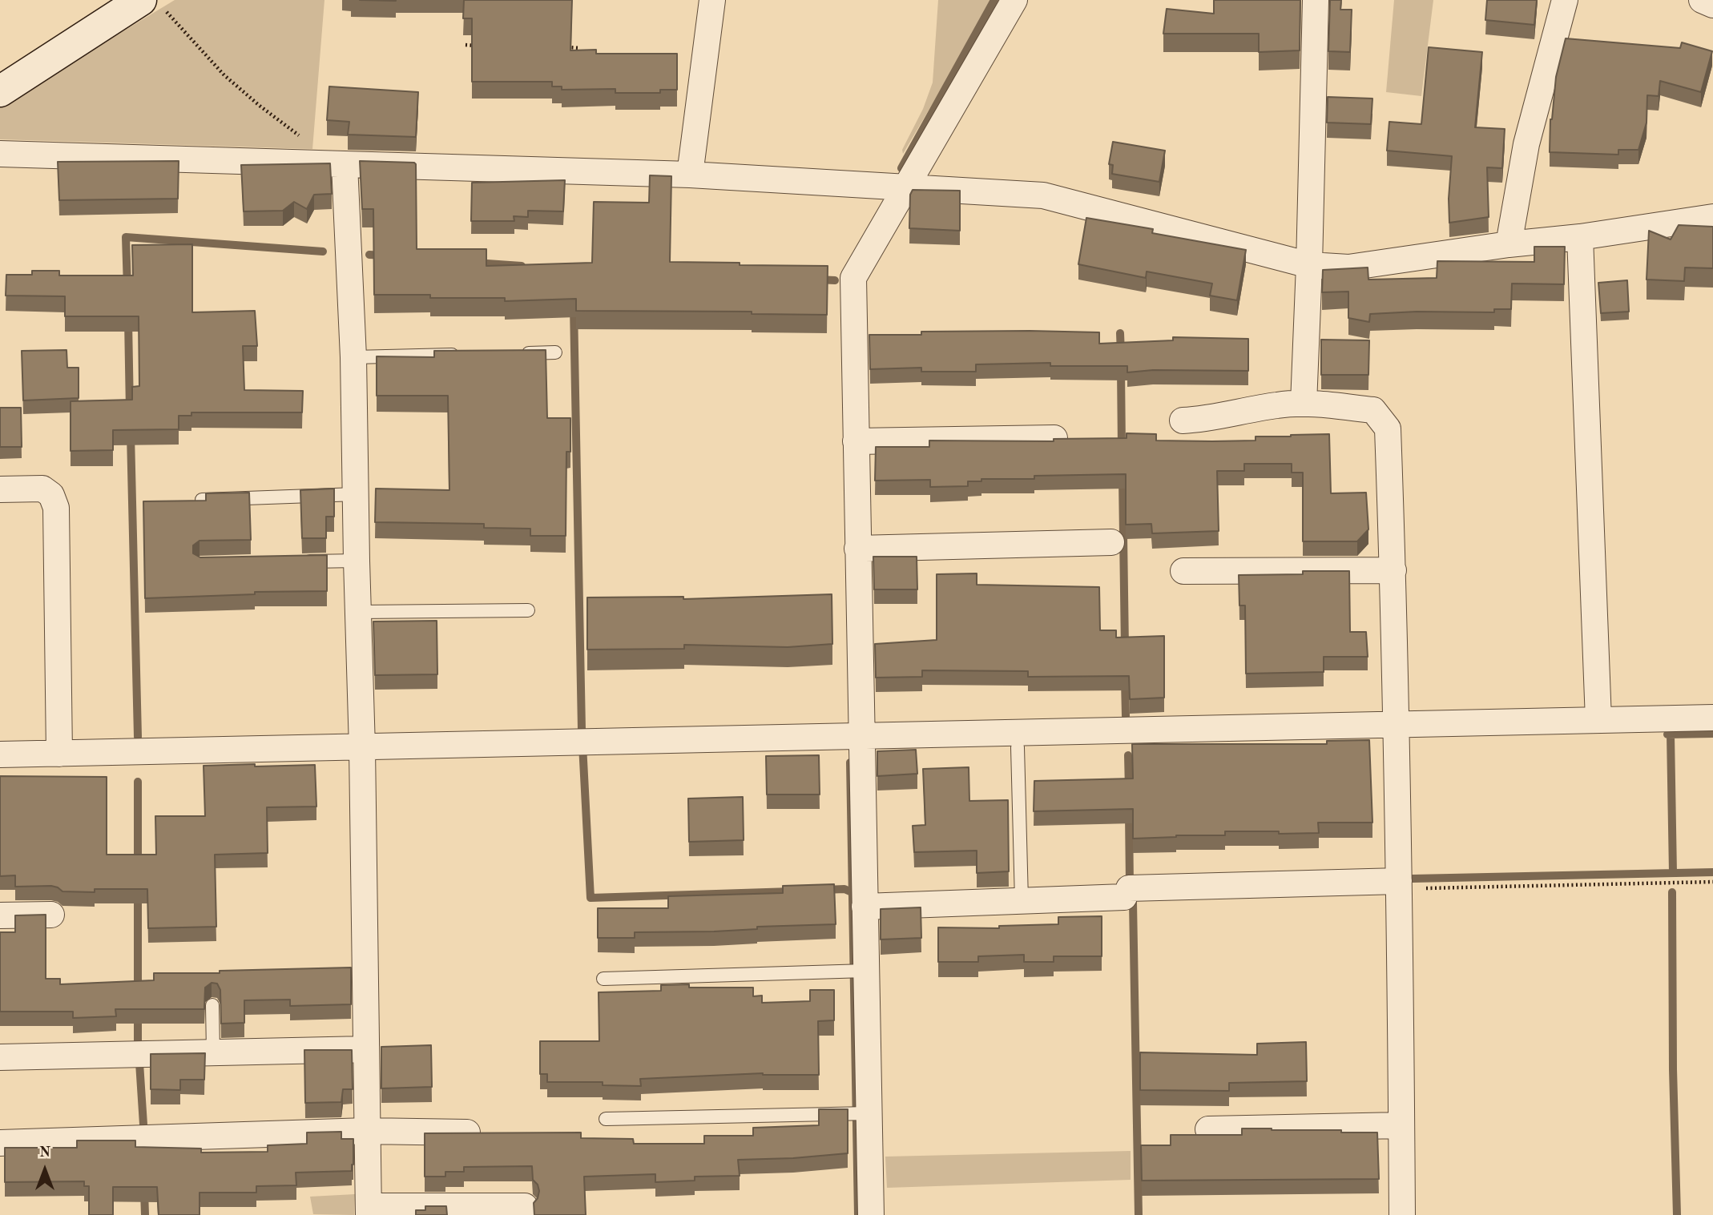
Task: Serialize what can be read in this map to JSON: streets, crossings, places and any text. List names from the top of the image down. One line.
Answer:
{"north":"top"}
